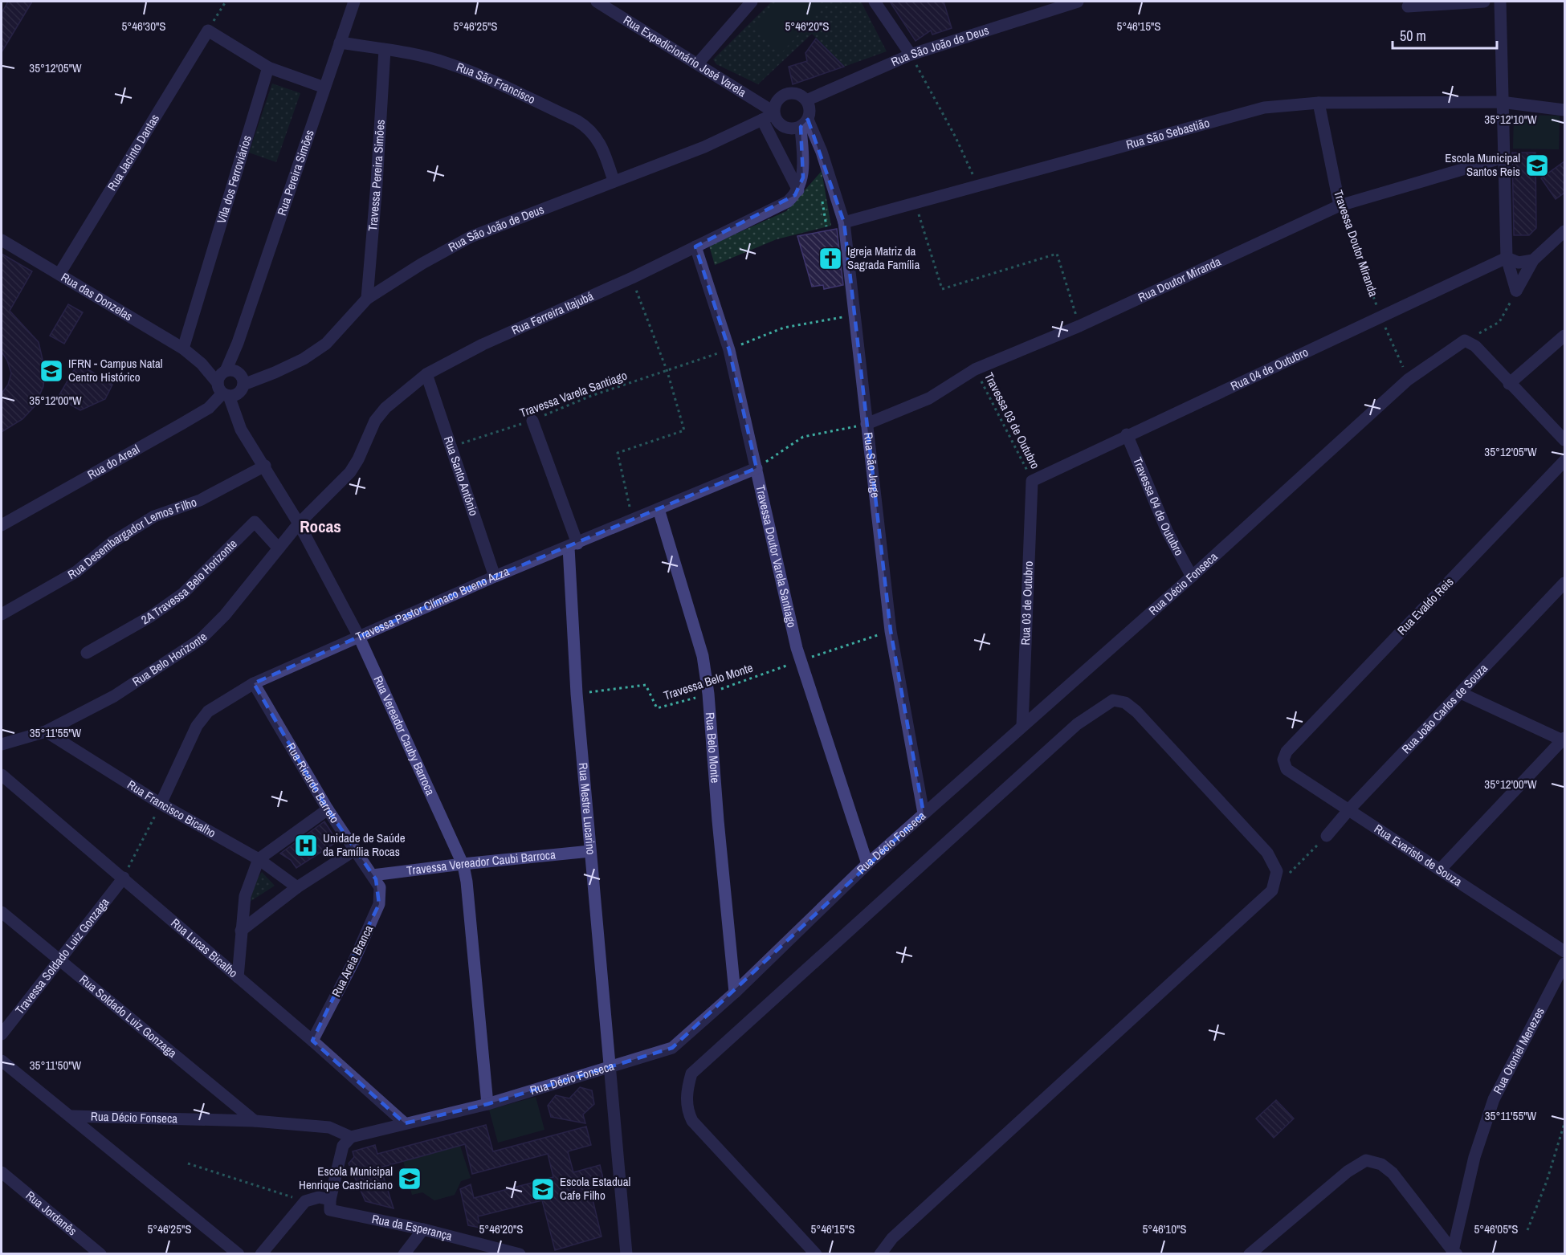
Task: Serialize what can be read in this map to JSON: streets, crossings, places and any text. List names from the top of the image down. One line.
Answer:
{"streets":{"street":["Rua São João de Deus","Rua Expedicionário José Varela","Rua São Francisco","Rua São Sebastião","Rua Jacinto Dantas","Rua Pereira Simões","Travessa Pereira Simões","Vila dos Ferroviários","Travessa Doutor Miranda","Rua Doutor Miranda","Rua das Donzelas","Rua Ferreira Itajubá","Rua 04 de Outubro","Rua do Areal","Rua São Jorge","Rua Santo Antônio","Travessa 04 de Outubro","Rua Desembargador Lemos Filho","Travessa Doutor Varela Santiago","2A Travessa Belo Horizonte","Rua Décio Fonseca","Rua 03 de Outubro","Travessa Pastor Clímaco Bueno Azza","Rua Evaldo Reis","Rua Belo Horizonte","Rua João Carlos de Souza","Rua Vereador Cauby Barroca","Rua Belo Monte","Rua Ricardo Barreto","Rua Mestre Lucarino","Rua Francisco Bicalho","Rua Evaristo de Souza","Travessa Vereador Caubi Barroca","Rua Lucas Bicalho","Travessa Soldado Luiz Gonzaga","Rua Areia Branca","Rua Soldado Luiz Gonzaga","Rua Otoniel Menezes","Rua Jordanês","Rua da Esperança"],"path":["Travessa Varela Santiago","Travessa 03 de Outubro","Travessa Belo Monte"]},"crossings":[["Rua São João de Deus","Rua Expedicionário José Varela"],["Rua São João de Deus","Rua São Francisco"],["Rua São João de Deus","Travessa Pereira Simões"],["Rua São João de Deus","Rua do Areal"],["Rua São João de Deus","Rua São Jorge"],["Rua Expedicionário José Varela","Rua São Jorge"],["Rua São Francisco","Rua Pereira Simões"],["Rua São Francisco","Travessa Pereira Simões"],["Rua São Sebastião","Travessa Doutor Miranda"],["Rua São Sebastião","Rua São Jorge"],["Rua Jacinto Dantas","Rua das Donzelas"],["Rua Pereira Simões","Rua das Donzelas"],["Rua Pereira Simões","Rua do Areal"],["Rua Pereira Simões","Rua Vereador Cauby Barroca"],["Vila dos Ferroviários","Rua das Donzelas"],["Travessa Doutor Miranda","Rua Doutor Miranda"],["Travessa Doutor Miranda","Rua 04 de Outubro"],["Travessa Doutor Miranda","Rua Décio Fonseca"],["Rua Doutor Miranda","Travessa 03 de Outubro"],["Rua Doutor Miranda","Rua São Jorge"],["Rua das Donzelas","Rua do Areal"],["Rua das Donzelas","Rua Vereador Cauby Barroca"],["Rua Ferreira Itajubá","Rua Santo Antônio"],["Rua Ferreira Itajubá","Travessa Doutor Varela Santiago"],["Rua Ferreira Itajubá","Rua Belo Horizonte"],["Rua Ferreira Itajubá","Rua Vereador Cauby Barroca"],["Rua 04 de Outubro","Travessa 03 de Outubro"],["Rua 04 de Outubro","Travessa 04 de Outubro"],["Rua 04 de Outubro","Rua 03 de Outubro"],["Travessa Varela Santiago","Rua São Jorge"],["Travessa Varela Santiago","Rua Santo Antônio"],["Travessa Varela Santiago","Travessa Doutor Varela Santiago"],["Travessa Varela Santiago","Rua Mestre Lucarino"],["Travessa 03 de Outubro","Rua 03 de Outubro"],["Rua do Areal","Rua Vereador Cauby Barroca"],["Rua São Jorge","Rua Décio Fonseca"],["Rua São Jorge","Travessa Belo Monte"],["Rua Santo Antônio","Travessa Pastor Clímaco Bueno Azza"],["Travessa 04 de Outubro","Rua Décio Fonseca"],["Rua Desembargador Lemos Filho","Rua Vereador Cauby Barroca"],["Travessa Doutor Varela Santiago","Rua Décio Fonseca"],["Travessa Doutor Varela Santiago","Travessa Pastor Clímaco Bueno Azza"],["Travessa Doutor Varela Santiago","Travessa Belo Monte"],["2A Travessa Belo Horizonte","Rua Belo Horizonte"],["Rua Décio Fonseca","Rua 03 de Outubro"],["Rua Décio Fonseca","Rua Vereador Cauby Barroca"],["Rua Décio Fonseca","Rua Belo Monte"],["Rua Décio Fonseca","Rua Mestre Lucarino"],["Rua Décio Fonseca","Rua Lucas Bicalho"],["Rua Décio Fonseca","Rua Soldado Luiz Gonzaga"],["Travessa Pastor Clímaco Bueno Azza","Rua Vereador Cauby Barroca"],["Travessa Pastor Clímaco Bueno Azza","Rua Belo Monte"],["Travessa Pastor Clímaco Bueno Azza","Rua Ricardo Barreto"],["Travessa Pastor Clímaco Bueno Azza","Rua Mestre Lucarino"],["Travessa Pastor Clímaco Bueno Azza","Rua Francisco Bicalho"],["Rua Evaldo Reis","Rua Evaristo de Souza"],["Rua Belo Horizonte","Rua Vereador Cauby Barroca"],["Rua Belo Horizonte","Rua Francisco Bicalho"],["Travessa Belo Monte","Rua Belo Monte"],["Travessa Belo Monte","Rua Mestre Lucarino"],["Rua João Carlos de Souza","Rua Evaristo de Souza"],["Rua Vereador Cauby Barroca","Travessa Vereador Caubi Barroca"],["Rua Ricardo Barreto","Travessa Vereador Caubi Barroca"],["Rua Ricardo Barreto","Rua Areia Branca"],["Rua Mestre Lucarino","Travessa Vereador Caubi Barroca"],["Travessa Vereador Caubi Barroca","Rua Areia Branca"],["Rua Lucas Bicalho","Travessa Soldado Luiz Gonzaga"],["Rua Lucas Bicalho","Rua Areia Branca"],["Travessa Soldado Luiz Gonzaga","Rua Soldado Luiz Gonzaga"]],"districts":["Rocas"],"places":{"school or university":["Escola Municipal Santos Reis","IFRN - Campus Natal Centro Histórico","Escola Municipal Henrique Castriciano","Escola Estadual Cafe Filho"],"church":["Igreja Matriz da Sagrada Família"],"hospital":["Unidade de Saúde da Família Rocas"]},"scale_bar":"50 m","coordinates":["5°46'30\"S","5°46'25\"S","5°46'20\"S","5°46'15\"S","35°12'05\"W","35°12'10\"W","35°12'00\"W","35°11'55\"W","35°11'50\"W","5°46'10\"S","5°46'05\"S"]}
